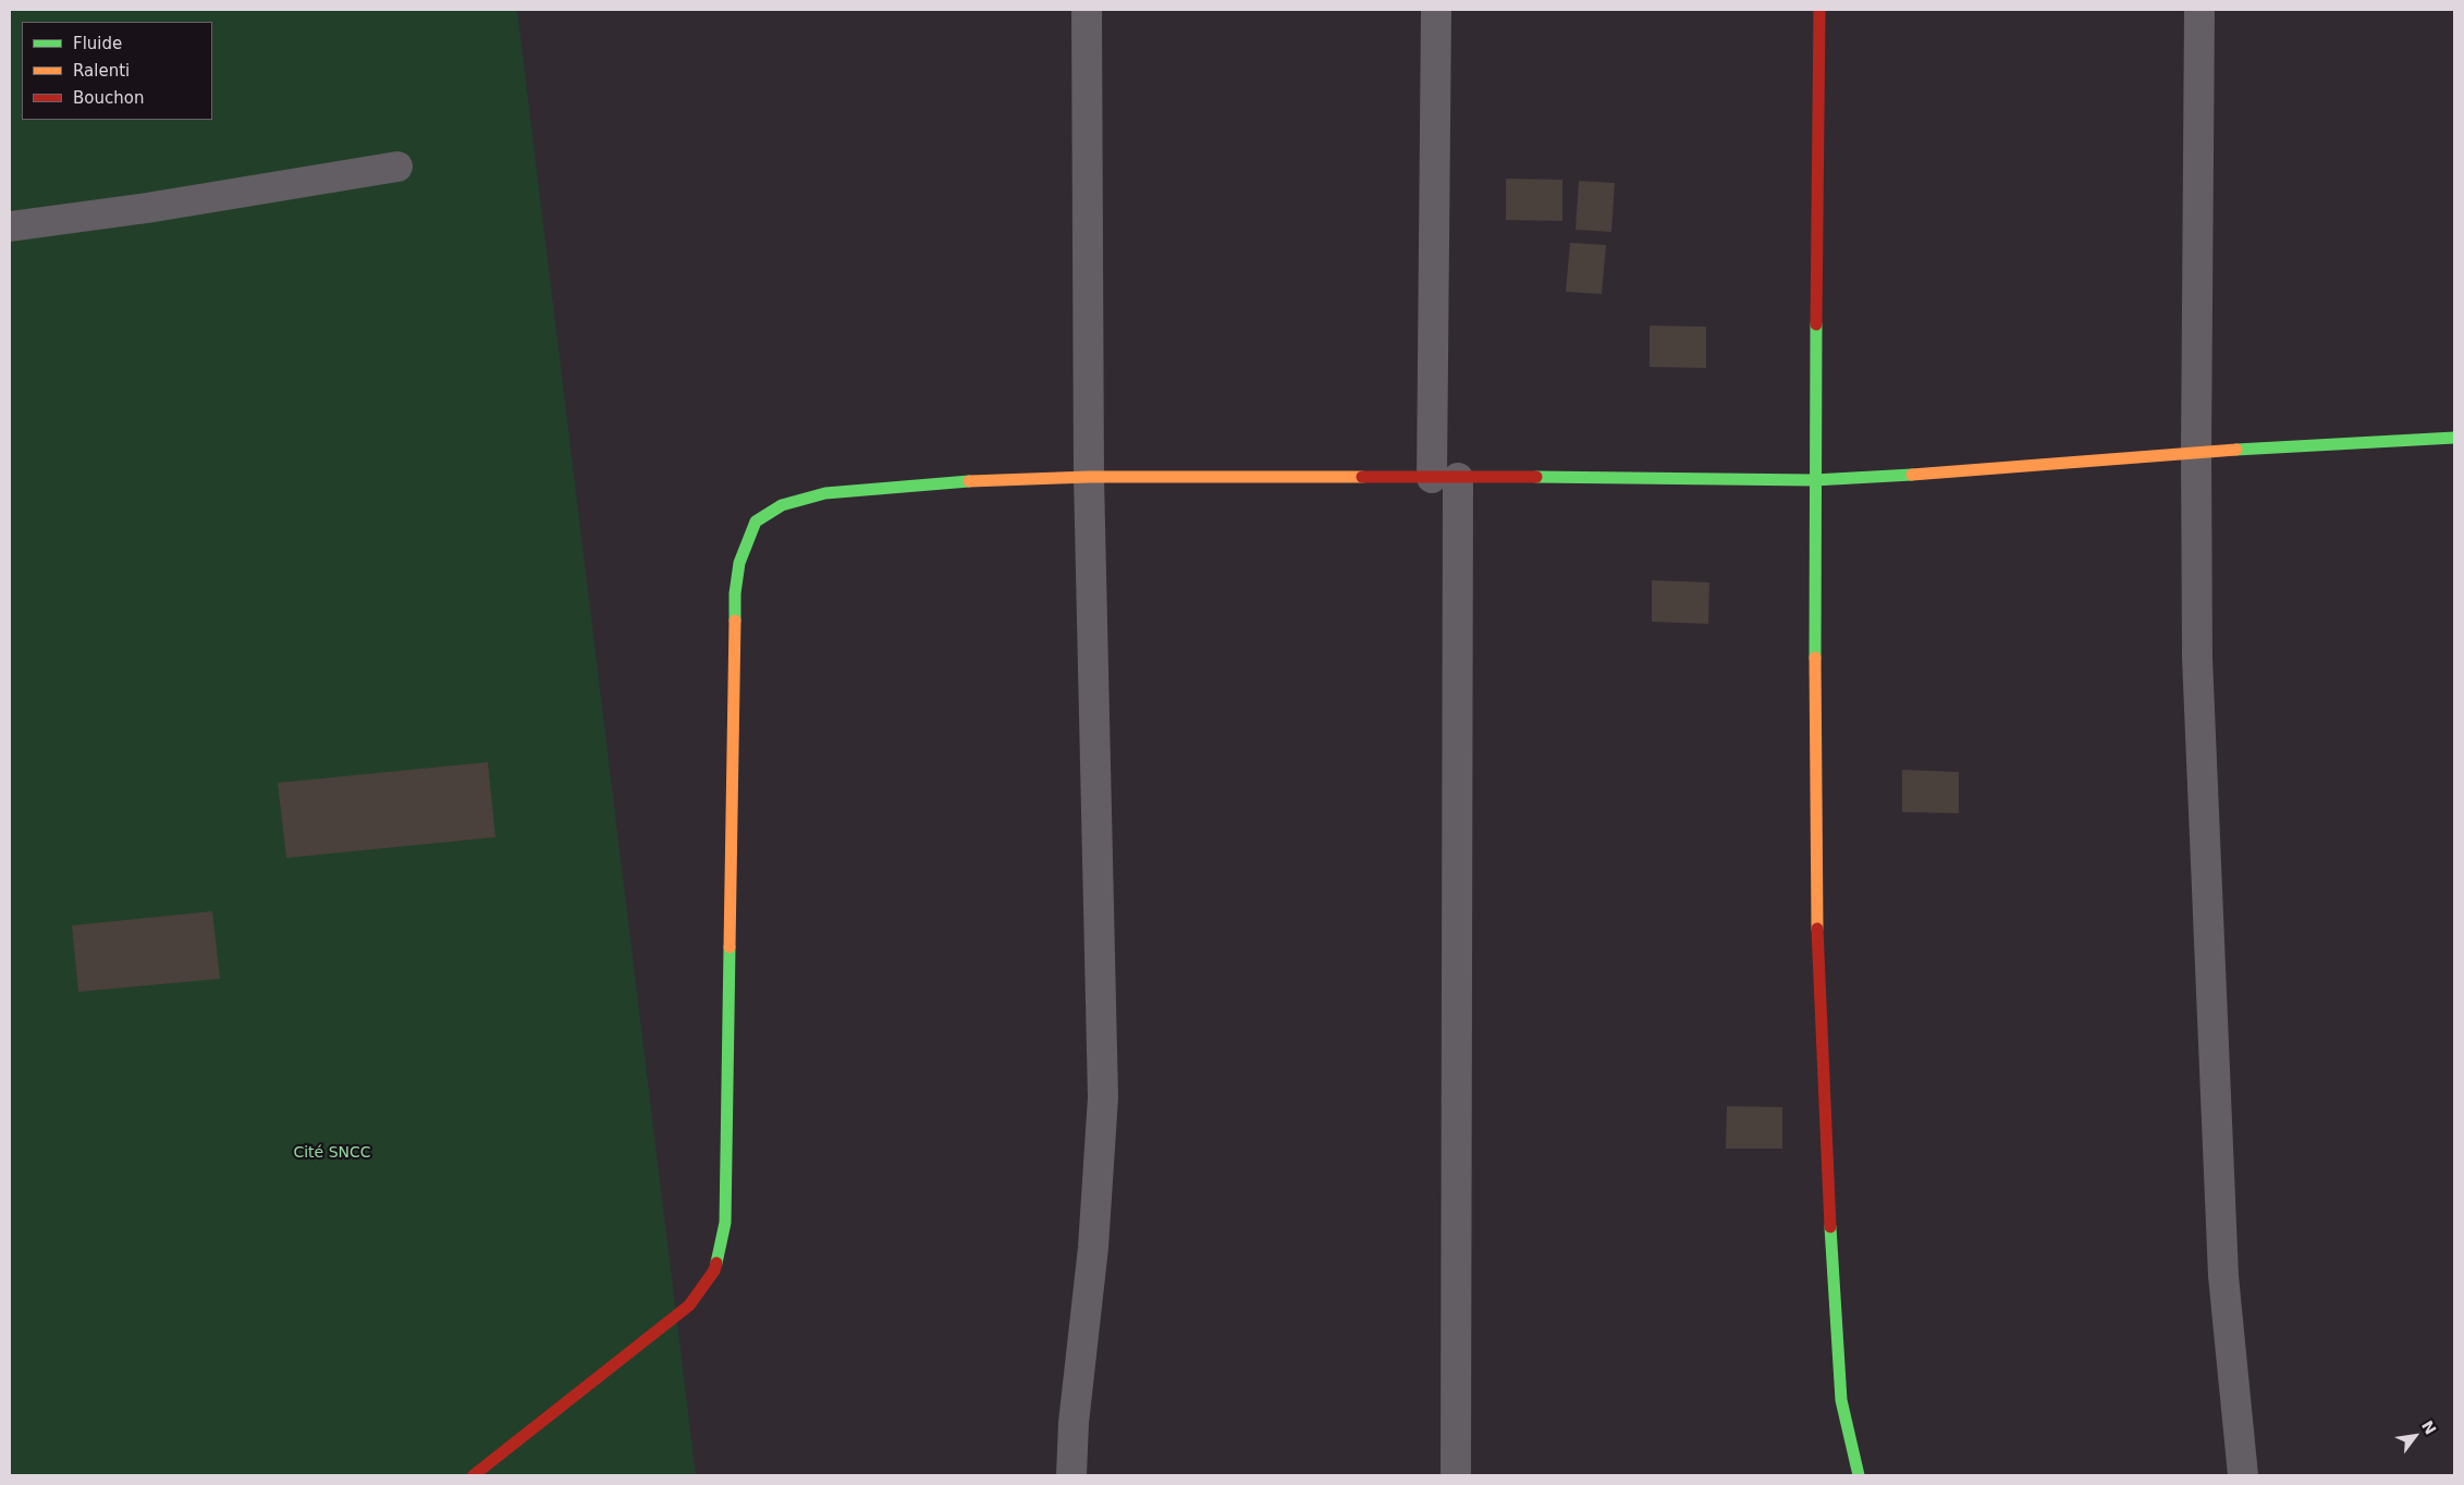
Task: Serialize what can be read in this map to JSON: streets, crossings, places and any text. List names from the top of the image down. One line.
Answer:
{"parks":["Cité SNCC"],"legend":["Fluide","Ralenti","Bouchon"],"north":"top right"}
